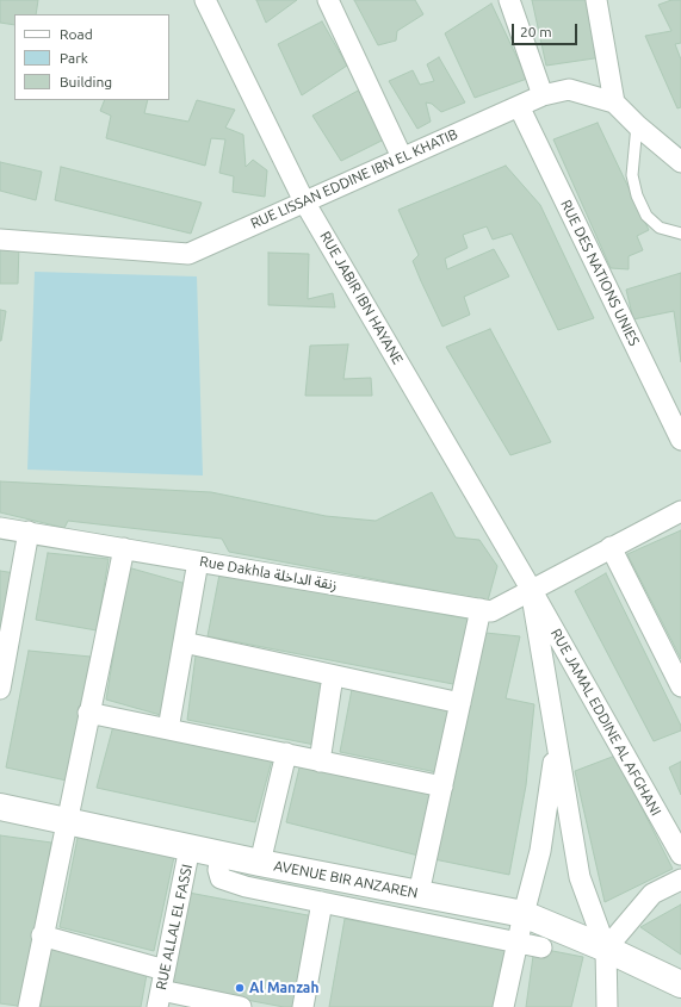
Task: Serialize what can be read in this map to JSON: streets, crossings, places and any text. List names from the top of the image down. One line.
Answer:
{"streets":{"street":["RUE LISSAN EDDINE IBN EL KHATIB","RUE DES NATIONS UNIES","RUE JABIR IBN HAYANE","Rue Dakhla زنقة الداخلة","RUE JAMAL EDDINE AL AFGHANI","AVENUE BIR ANZAREN","RUE ALLAL EL FASSI"]},"crossings":[["RUE LISSAN EDDINE IBN EL KHATIB","RUE DES NATIONS UNIES"],["RUE LISSAN EDDINE IBN EL KHATIB","RUE JABIR IBN HAYANE"],["RUE JABIR IBN HAYANE","Rue Dakhla زنقة الداخلة"],["RUE JABIR IBN HAYANE","RUE JAMAL EDDINE AL AFGHANI"],["Rue Dakhla زنقة الداخلة","RUE JAMAL EDDINE AL AFGHANI"],["AVENUE BIR ANZAREN","RUE ALLAL EL FASSI"]],"places":["Al Manzah"],"legend":["Road","Park","Building"],"scale_bar":"20 m"}
